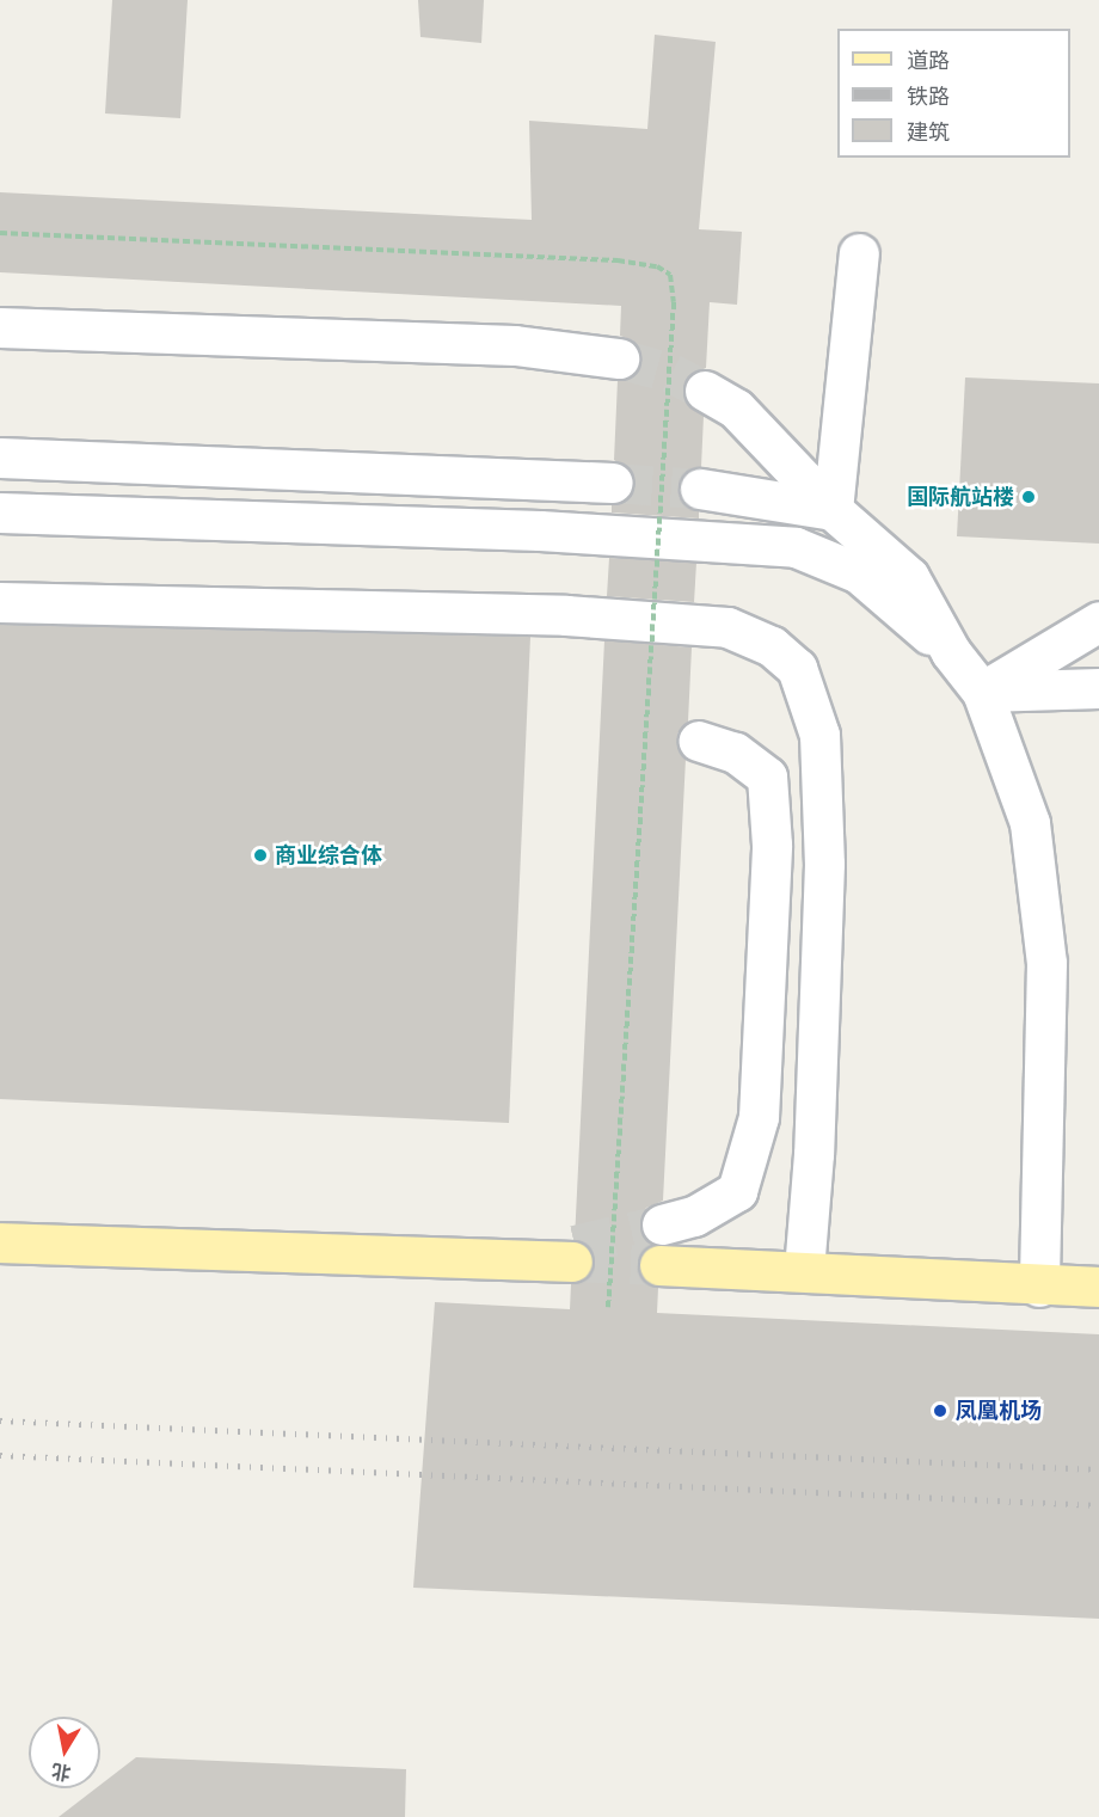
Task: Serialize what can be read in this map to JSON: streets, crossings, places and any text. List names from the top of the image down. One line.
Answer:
{"places":["国际航站楼","商业综合体","凤凰机场"],"legend":["道路","铁路","建筑"],"north":"bottom"}
